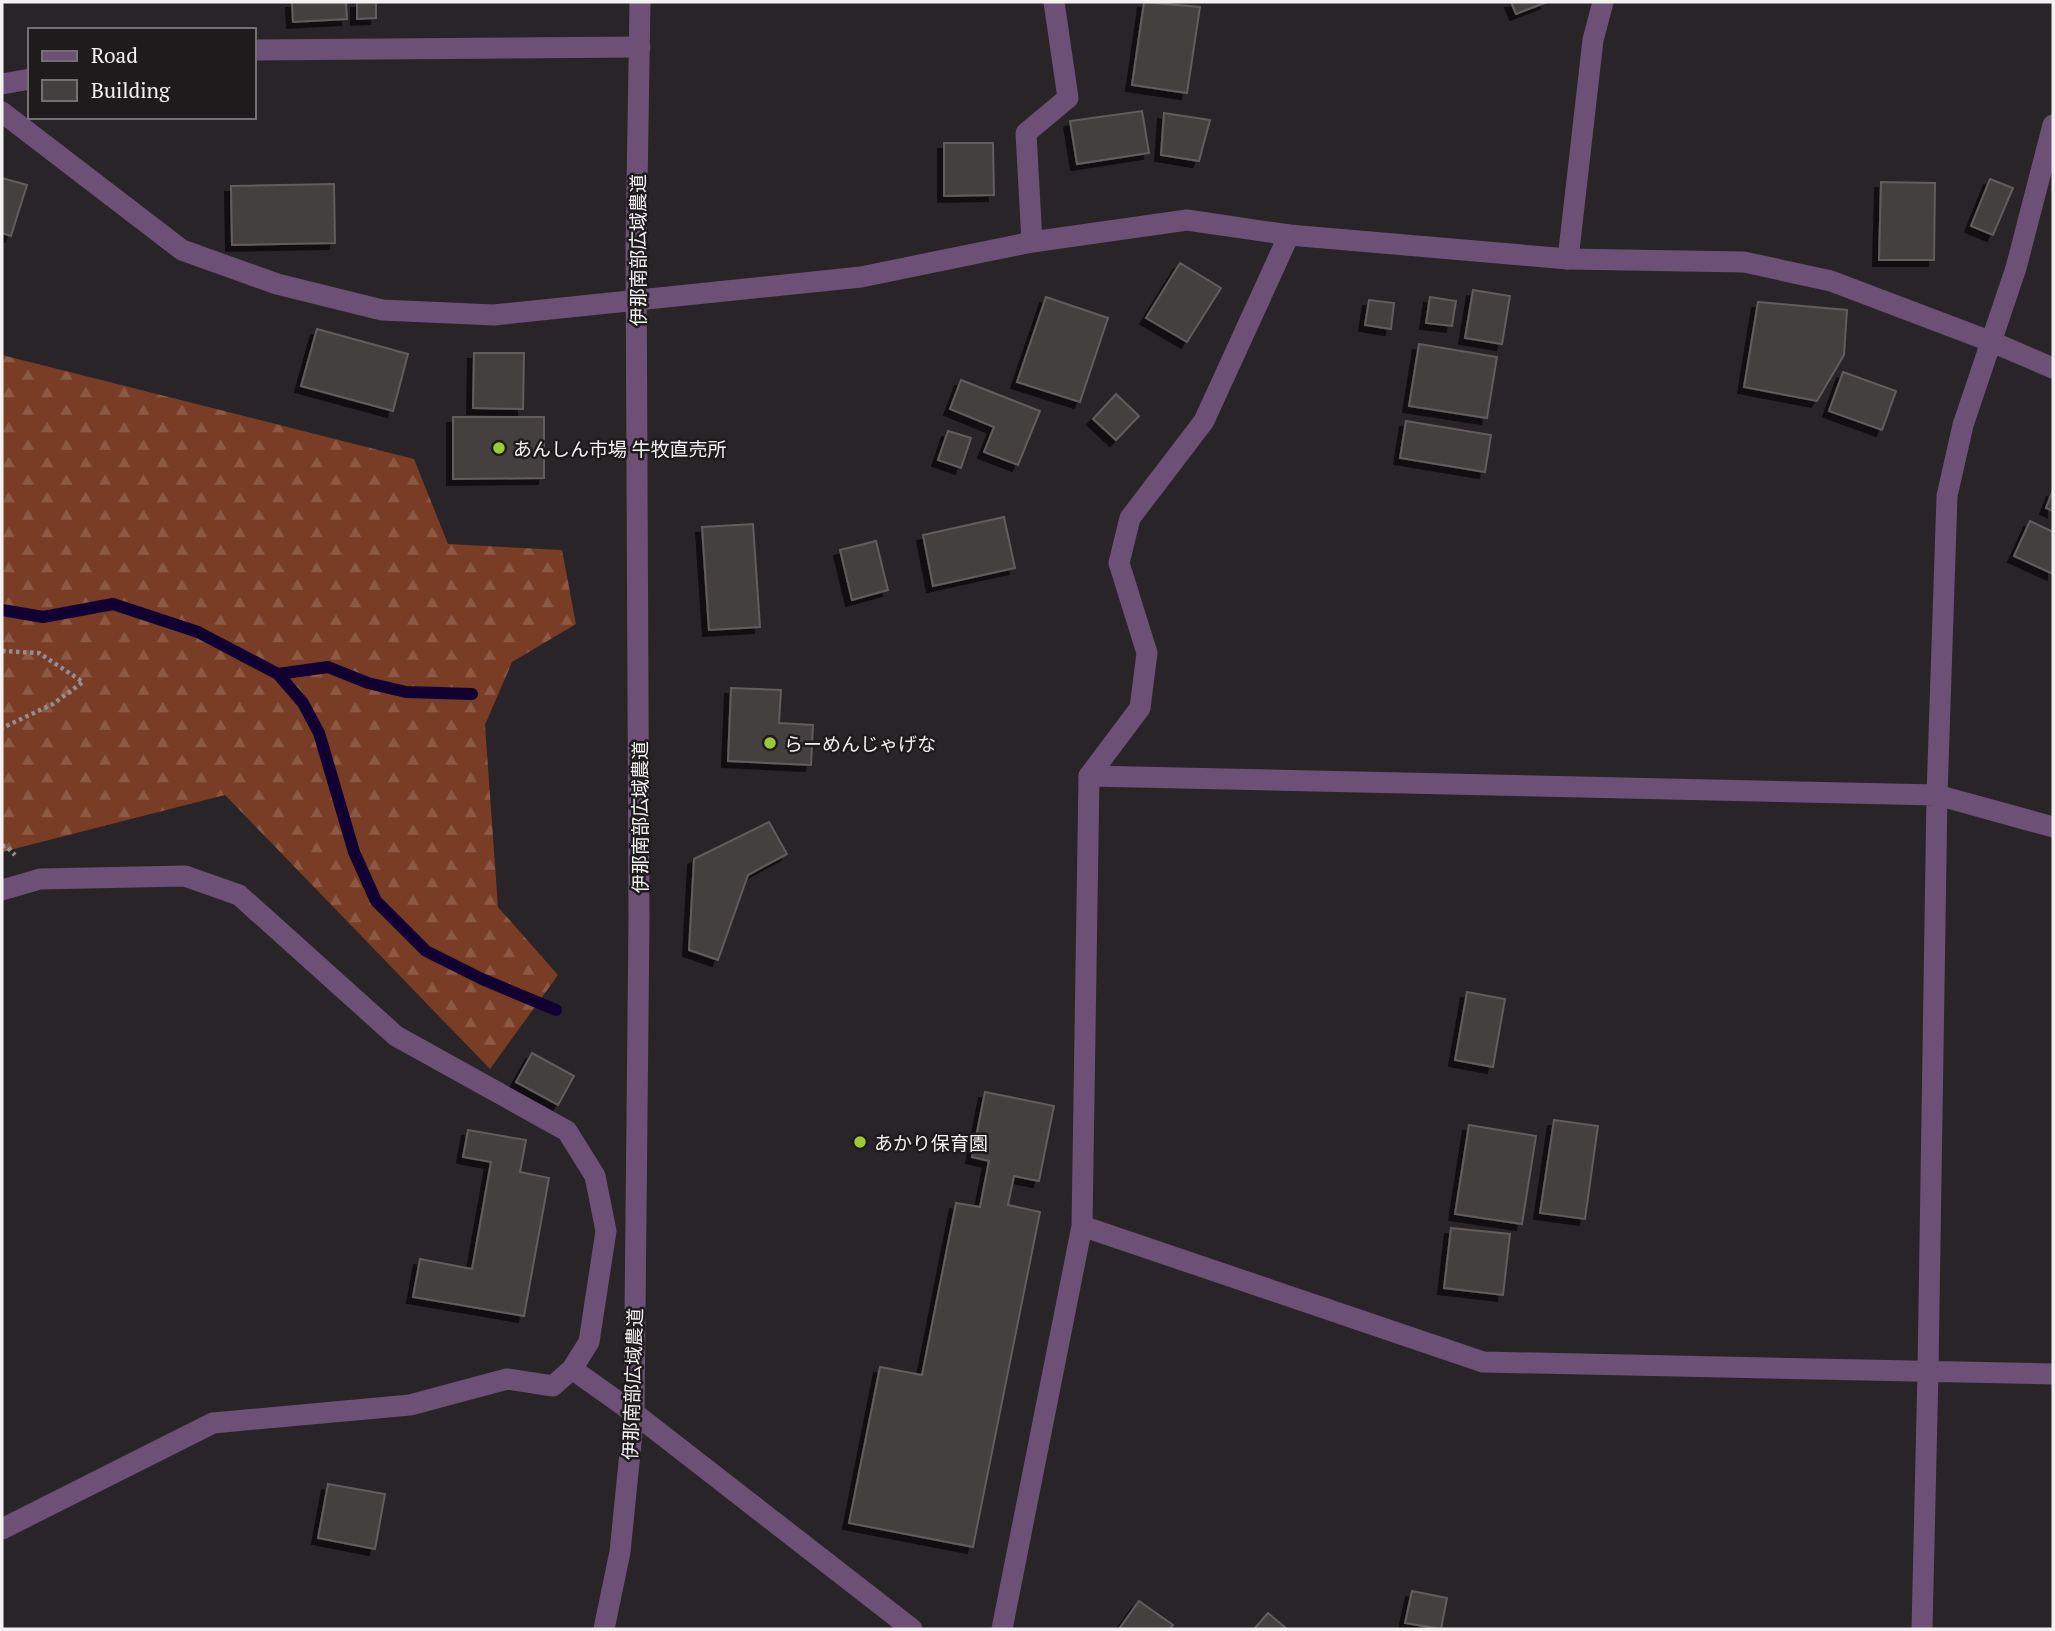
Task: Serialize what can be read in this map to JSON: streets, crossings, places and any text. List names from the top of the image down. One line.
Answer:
{"streets":{"street":["伊那南部広域農道"]},"places":["あんしん市場 牛牧直売所","らーめんじゃげな","あかり保育園"],"legend":["Road","Building"]}
